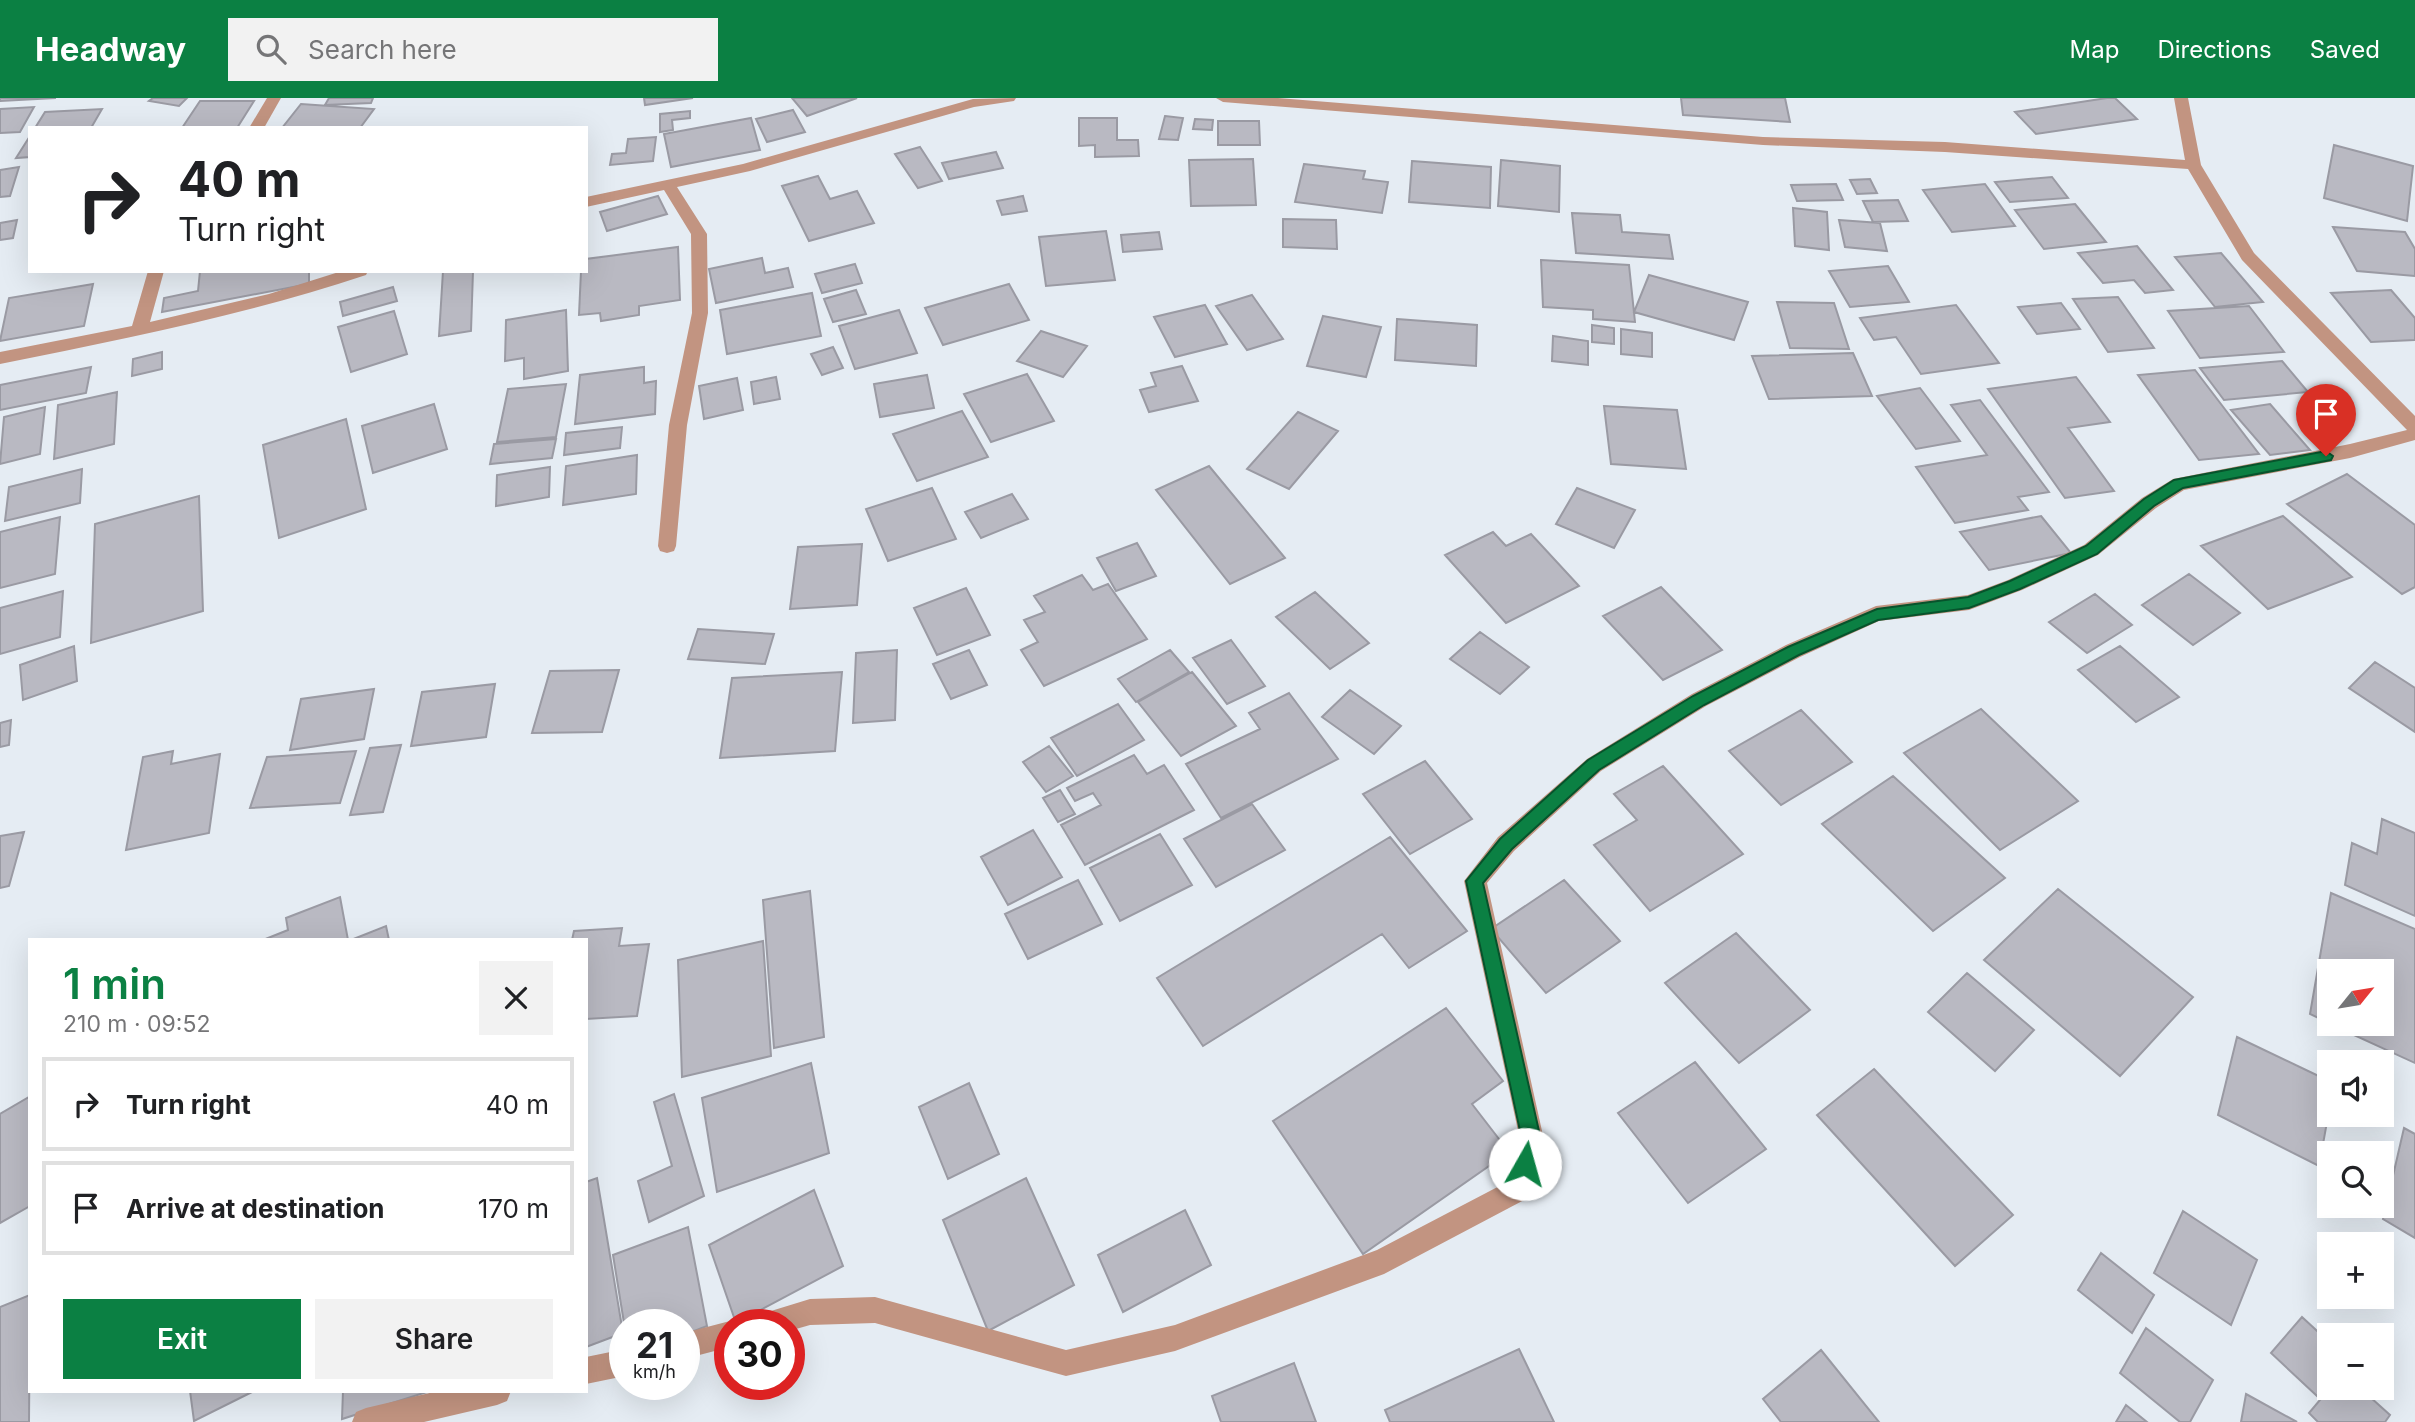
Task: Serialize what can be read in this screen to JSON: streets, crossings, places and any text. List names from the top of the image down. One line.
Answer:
{"north":"top right","page":{"header":"Headway","search":"Search here","nav":["Map","Directions","Saved"],"turn":["40 m","Turn right"],"heading":["1 min","210 m · 09:52"],"map_buttons":["+","−"],"list":[{"name":"Turn right","value":"40 m"},{"name":"Arrive at destination","value":"170 m"}],"buttons":["Exit","Share"],"speed":"21 km/h","limit":"30"}}
